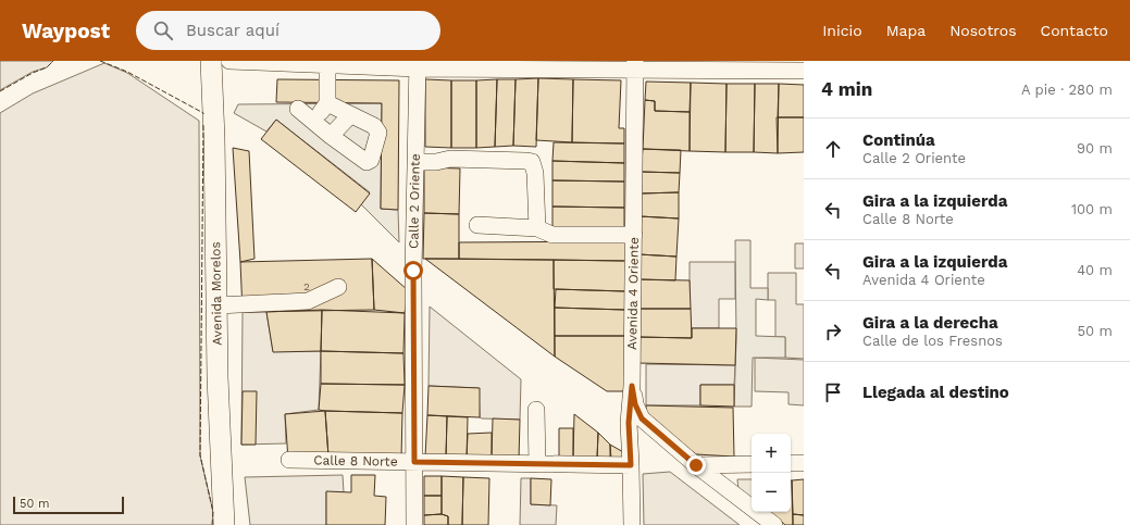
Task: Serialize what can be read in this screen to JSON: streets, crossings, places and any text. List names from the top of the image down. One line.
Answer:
{"streets":{"main road":["Avenida Morelos"],"street":["Calle 2 Oriente","Avenida 4 Oriente","Calle 8 Norte"]},"crossings":[["Calle 2 Oriente","Calle 8 Norte"],["Avenida 4 Oriente","Calle 8 Norte"]],"house_numbers":["2"],"scale_bar":"50 m","page":{"header":"Waypost","search":"Buscar aquí","nav":["Inicio","Mapa","Nosotros","Contacto"],"heading":["4 min","A pie · 280 m"],"list":[["Continúa","Calle 2 Oriente","90 m"],["Gira a la izquierda","Calle 8 Norte","100 m"],["Gira a la izquierda","Avenida 4 Oriente","40 m"],["Gira a la derecha","Calle de los Fresnos","50 m"],"Llegada al destino"],"map_buttons":["+","−"],"scale":"50 m"}}
